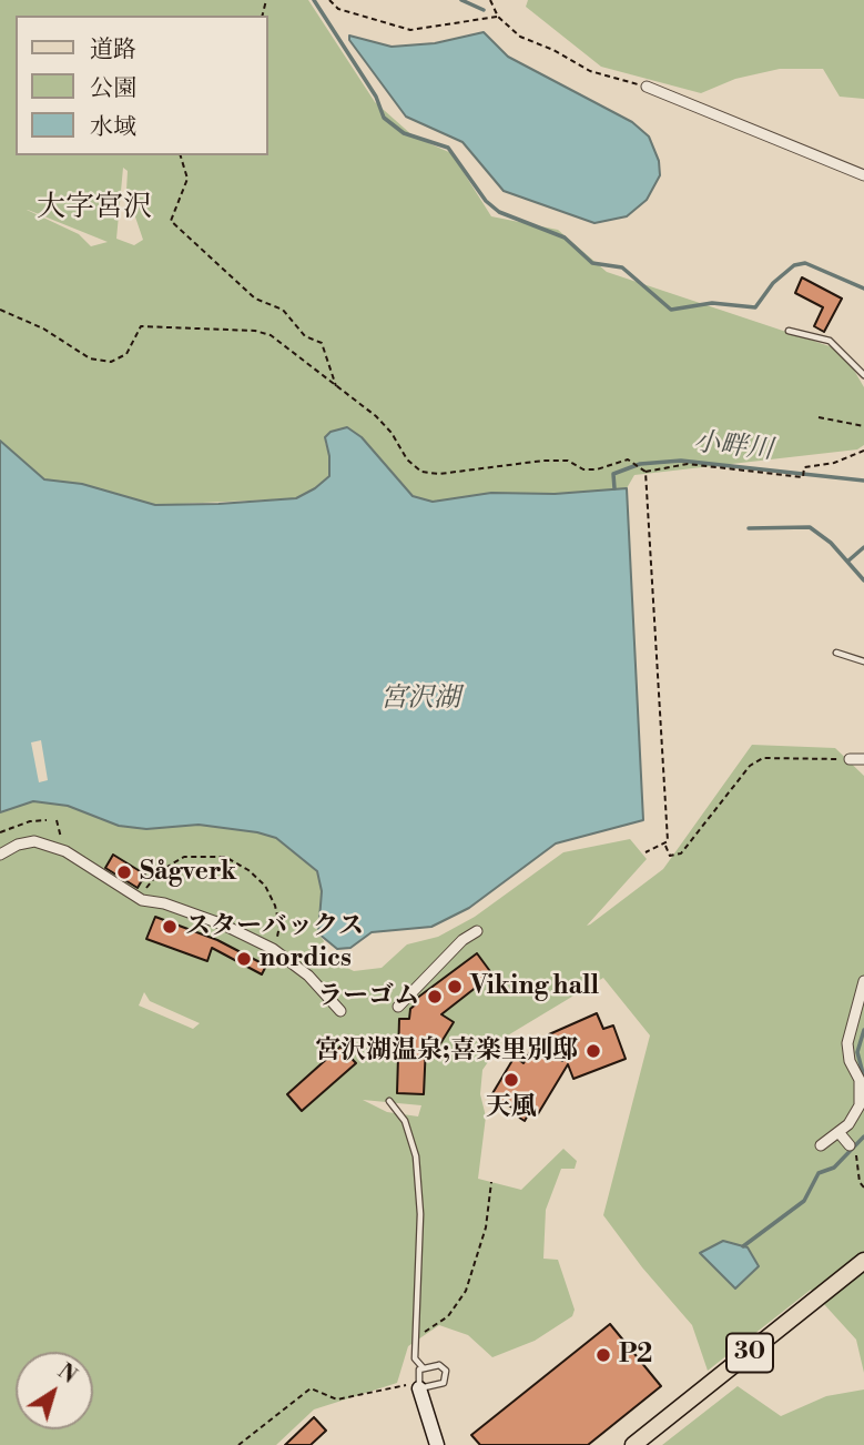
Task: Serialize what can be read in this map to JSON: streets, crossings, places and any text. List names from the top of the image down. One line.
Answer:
{"streets":{"main road":["30"]},"districts":["大字宮沢"],"water":["小畔川","宮沢湖"],"places":["Sågverk","スターバックス","nordics","Viking hall","ラーゴム","宮沢湖温泉;喜楽里別邸","天風","P2"],"legend":["道路","公園","水域"],"north":"top right"}
